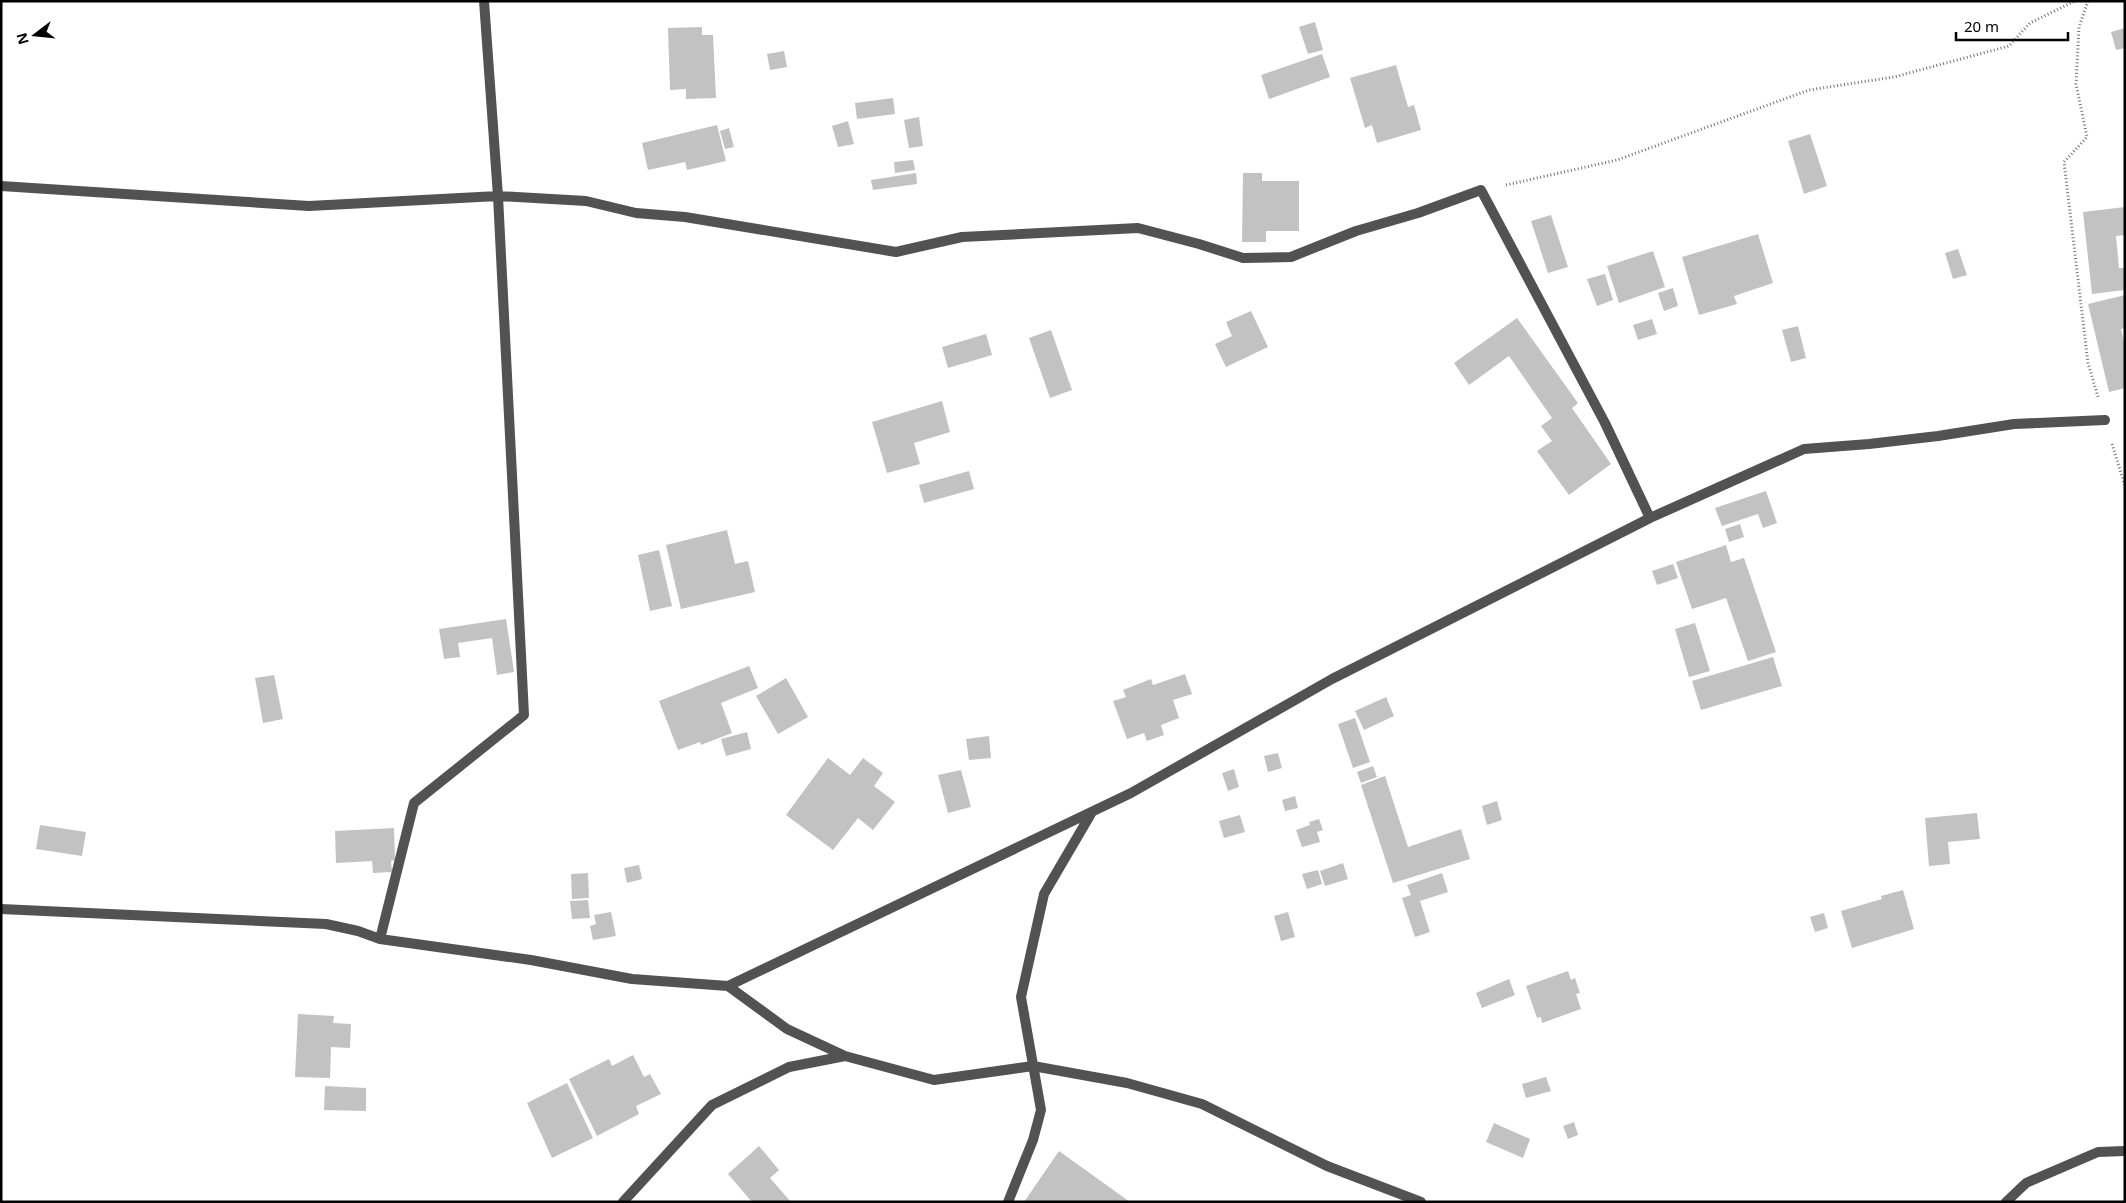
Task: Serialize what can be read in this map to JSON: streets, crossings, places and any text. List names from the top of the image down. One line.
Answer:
{"scale_bar":"20 m","north":"left"}
